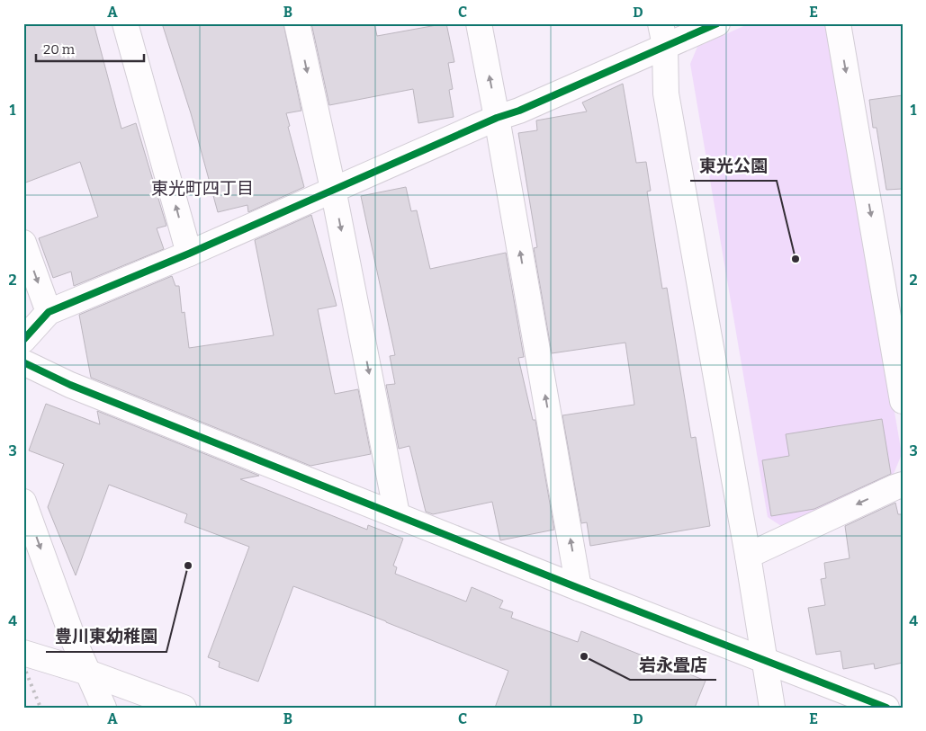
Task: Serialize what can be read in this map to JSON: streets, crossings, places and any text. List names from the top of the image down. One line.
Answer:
{"districts":["東光町四丁目"],"places":["東光公園","豊川東幼稚園","岩永畳店"],"scale_bar":"20 m","grid":{"columns":["A","B","C","D","E"],"rows":["1","2","3","4"]}}
